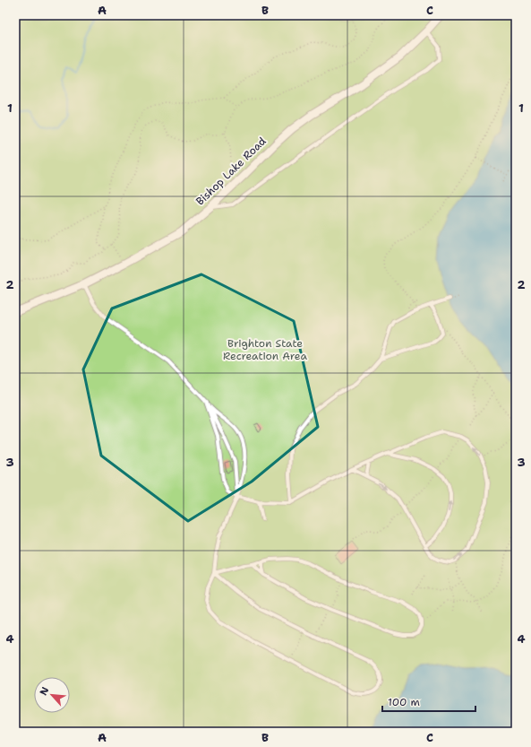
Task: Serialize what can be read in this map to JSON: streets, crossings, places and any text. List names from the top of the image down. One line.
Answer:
{"streets":{"street":["Bishop Lake Road"]},"parks":["Brighton State Recreation Area"],"scale_bar":"100 m","north":"top left","grid":{"columns":["A","B","C"],"rows":["1","2","3","4"]}}
